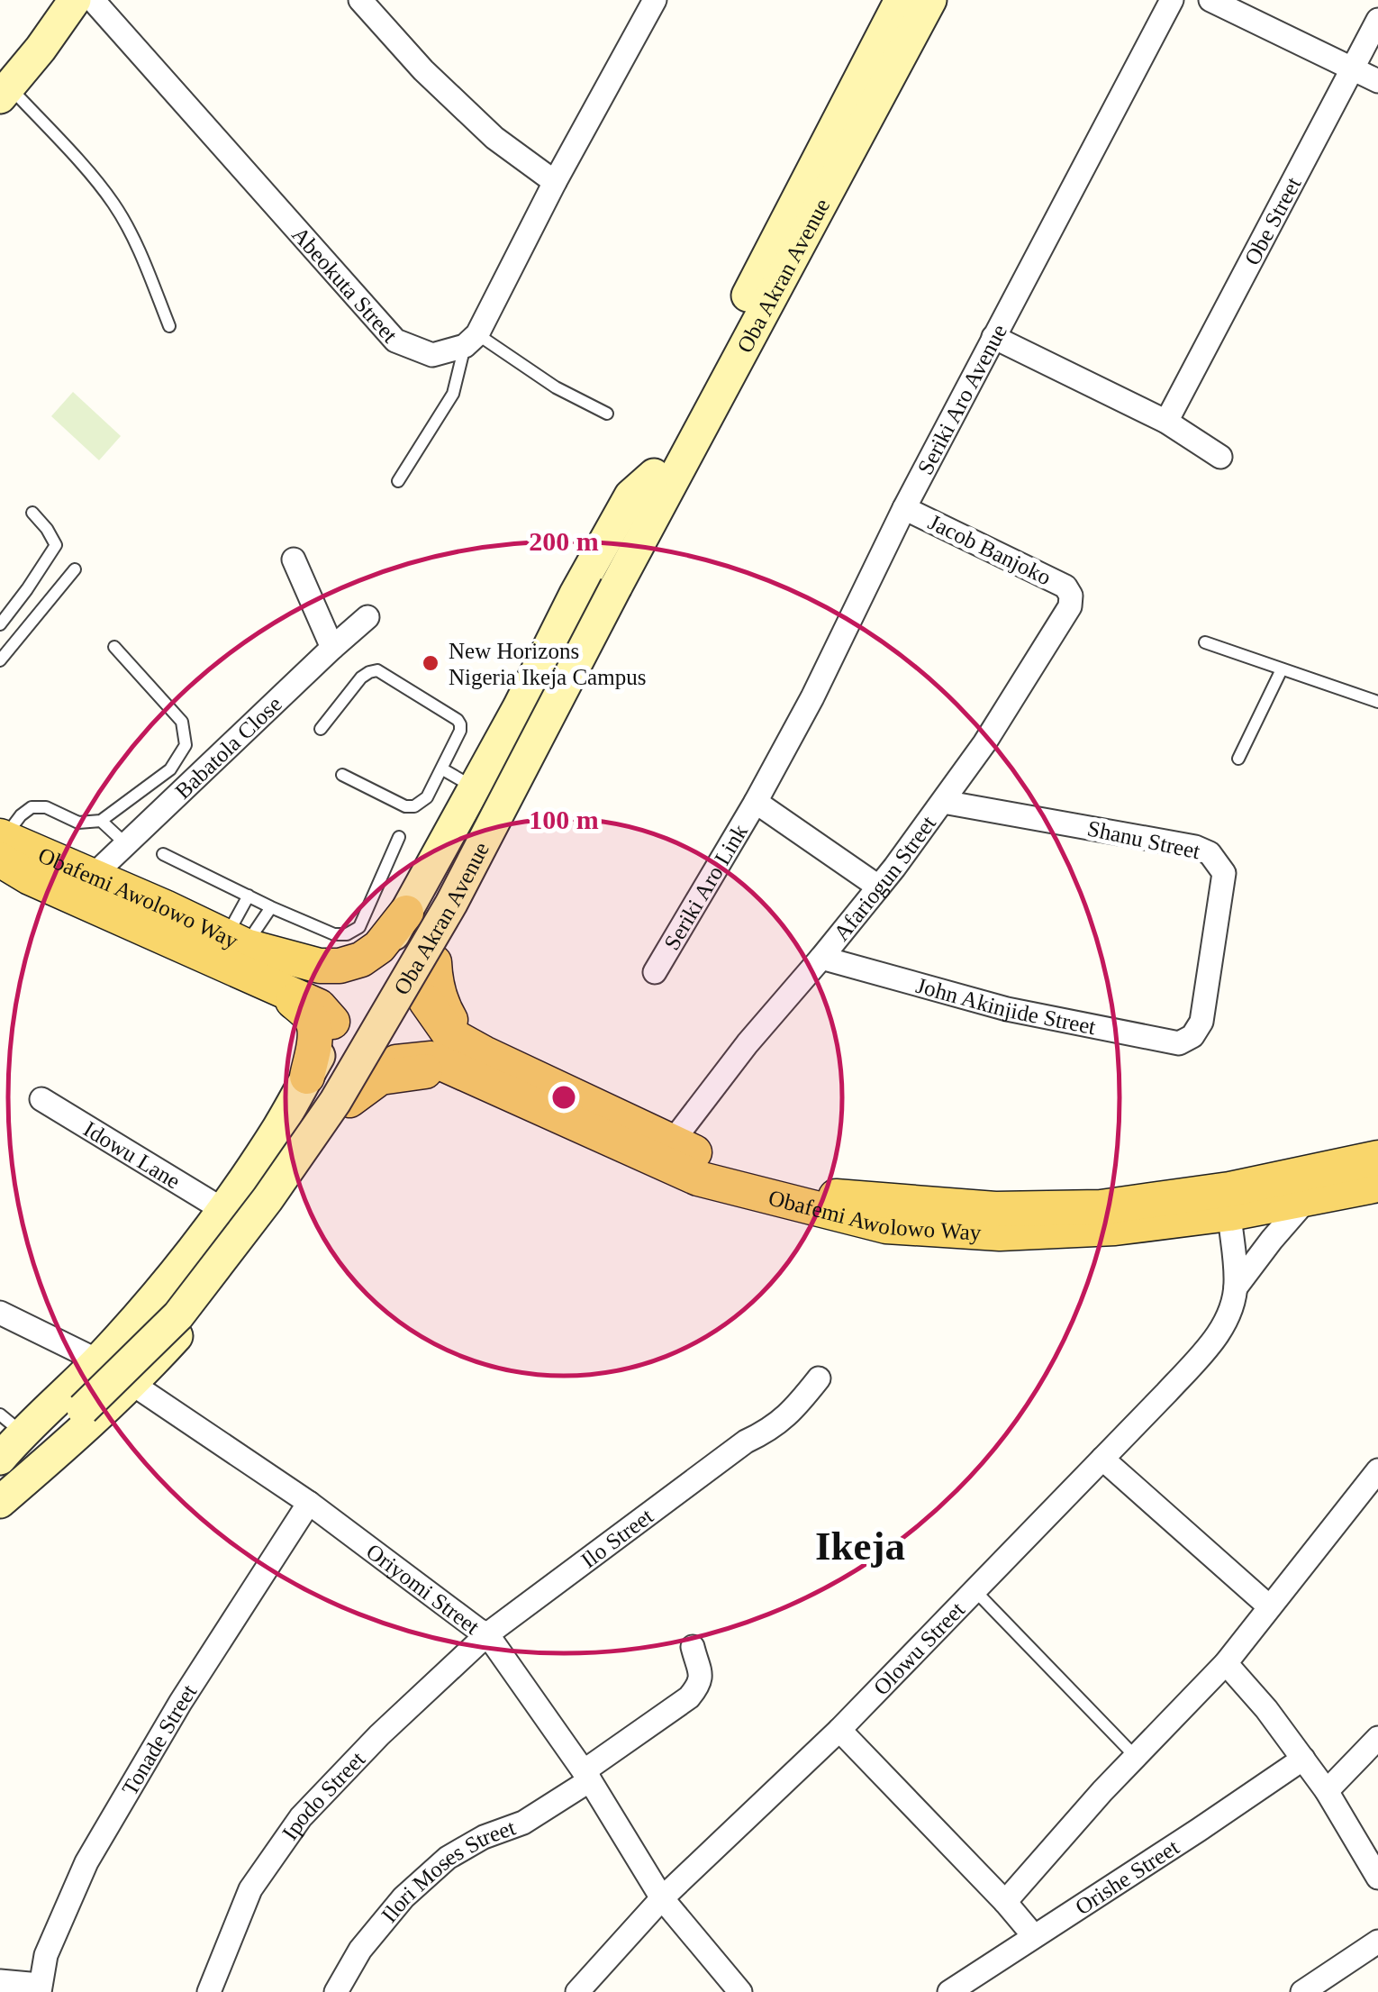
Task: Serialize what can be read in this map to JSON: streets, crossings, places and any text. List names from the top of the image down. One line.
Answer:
{"streets":{"main road":["Oba Akran Avenue","Obafemi Awolowo Way"],"street":["Obe Street","Abeokuta Street","Seriki Aro Avenue","Jacob Banjoko","Babatola Close","Shanu Street","Afariogun Street","Seriki Aro Link","John Akinjide Street","Idowu Lane","Ilo Street","Oriyomi Street","Olowu Street","Tonade Street","Ipodo Street","Ilori Moses Street","Orishe Street"]},"crossings":[["Seriki Aro Avenue","Jacob Banjoko"],["Seriki Aro Avenue","Seriki Aro Link"],["Jacob Banjoko","Afariogun Street"],["Babatola Close","Obafemi Awolowo Way"],["Shanu Street","Afariogun Street"],["Shanu Street","John Akinjide Street"],["Afariogun Street","Obafemi Awolowo Way"],["Afariogun Street","John Akinjide Street"],["Obafemi Awolowo Way","Olowu Street"],["Ilo Street","Oriyomi Street"],["Ilo Street","Ipodo Street"],["Oriyomi Street","Olowu Street"],["Oriyomi Street","Tonade Street"],["Oriyomi Street","Ipodo Street"],["Oriyomi Street","Ilori Moses Street"]],"districts":["Ikeja"],"places":["New Horizons Nigeria Ikeja Campus"],"rings":["200 m","100 m"]}
